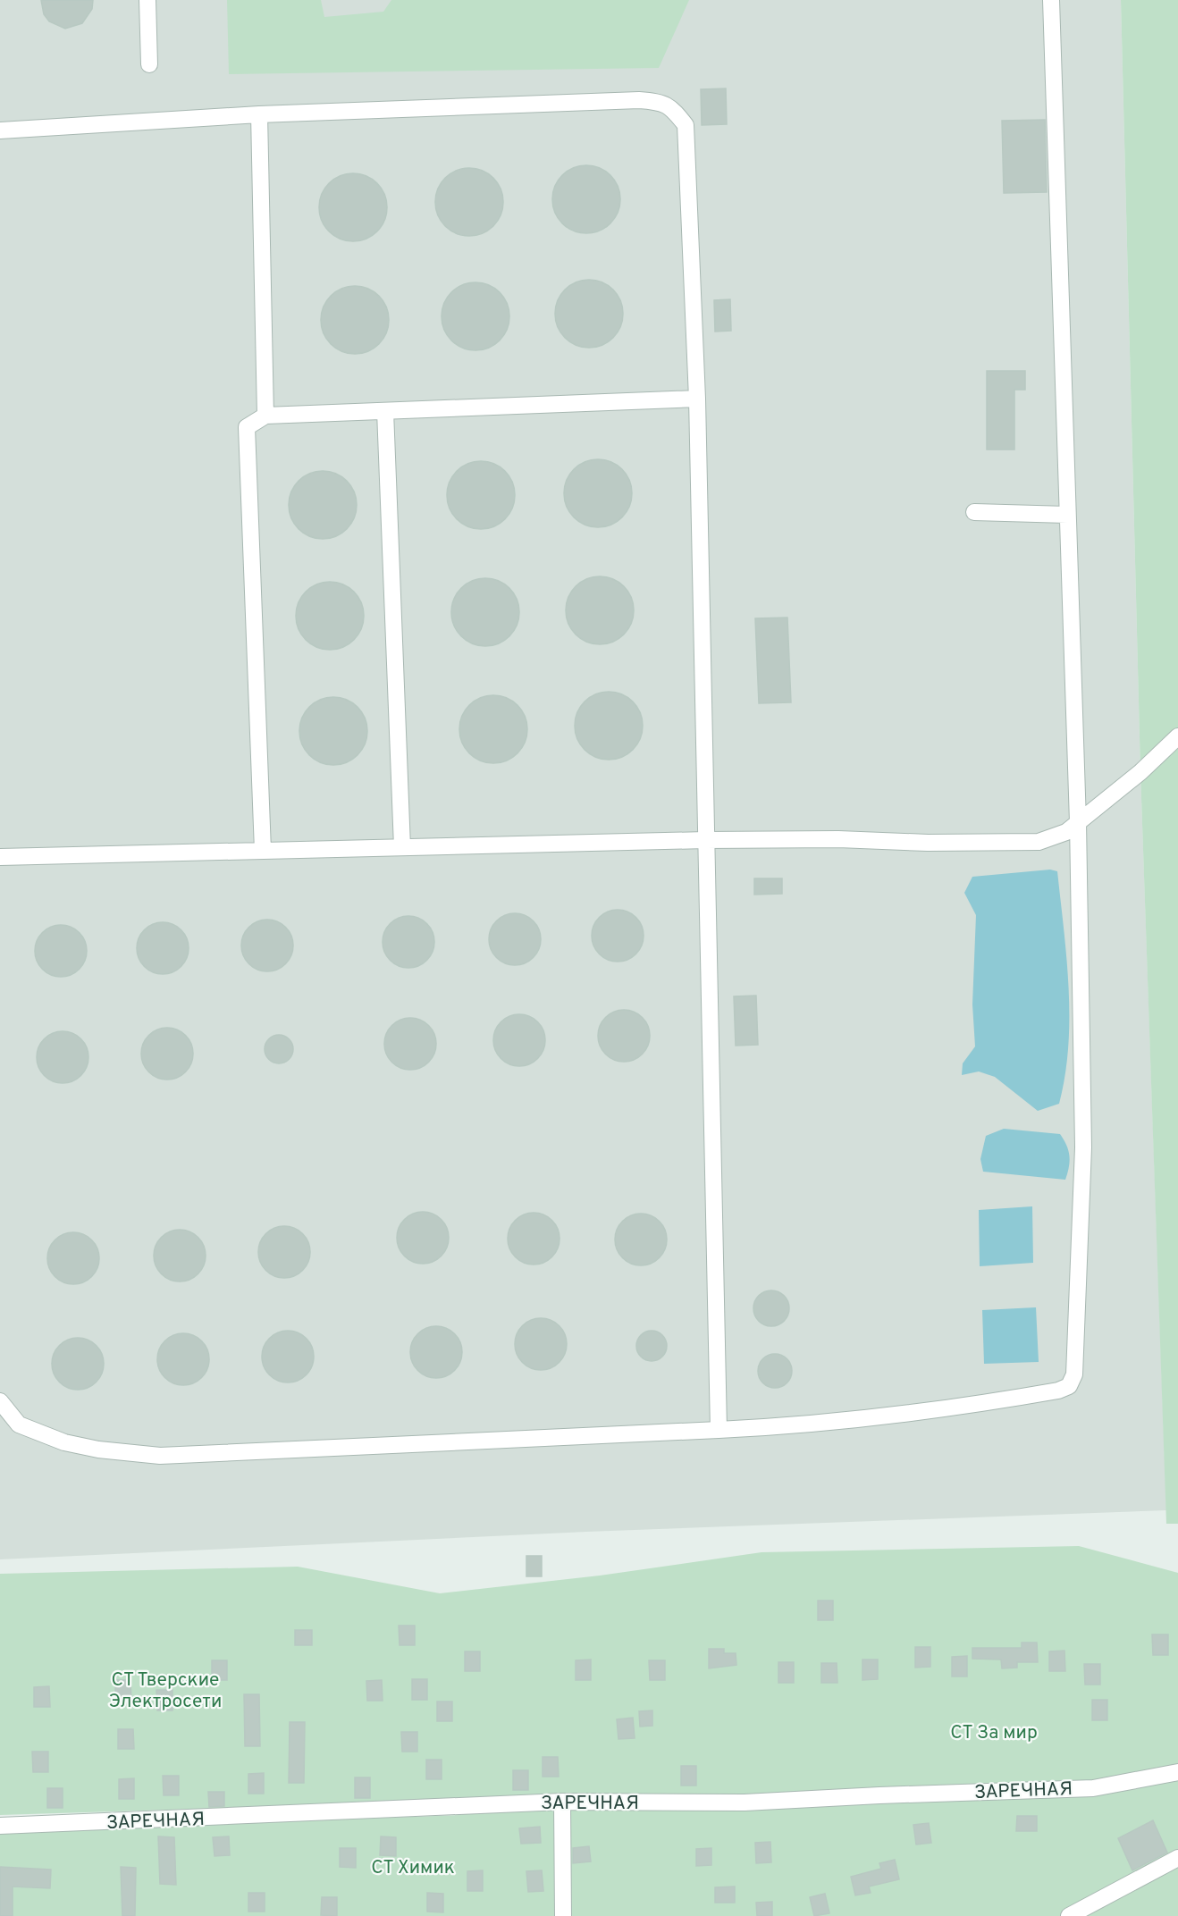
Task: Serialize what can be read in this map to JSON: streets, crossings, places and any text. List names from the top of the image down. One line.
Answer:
{"streets":{"street":["ЗАРЕЧНАЯ"]},"parks":["СТ Тверские Электросети","СТ За мир","СТ Химик"]}
